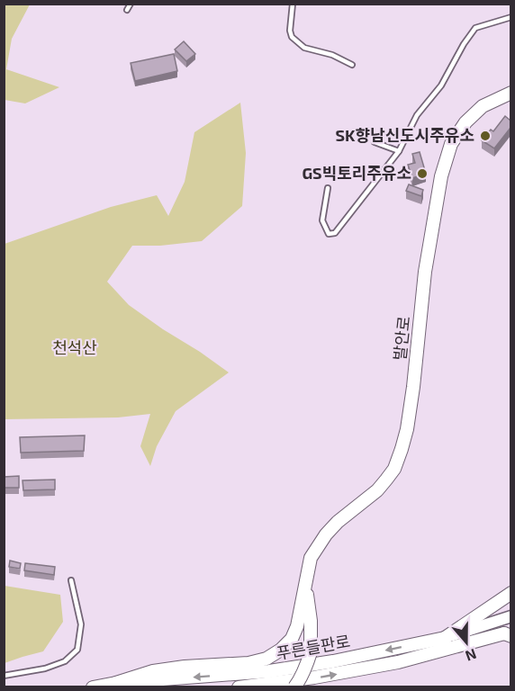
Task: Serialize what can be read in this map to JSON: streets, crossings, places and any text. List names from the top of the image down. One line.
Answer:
{"streets":{"main road":["발안로","푸른들판로"]},"crossings":[["발안로","푸른들판로"]],"parks":["천석산"],"places":["SK향남신도시주유소","GS빅토리주유소"],"north":"bottom"}
